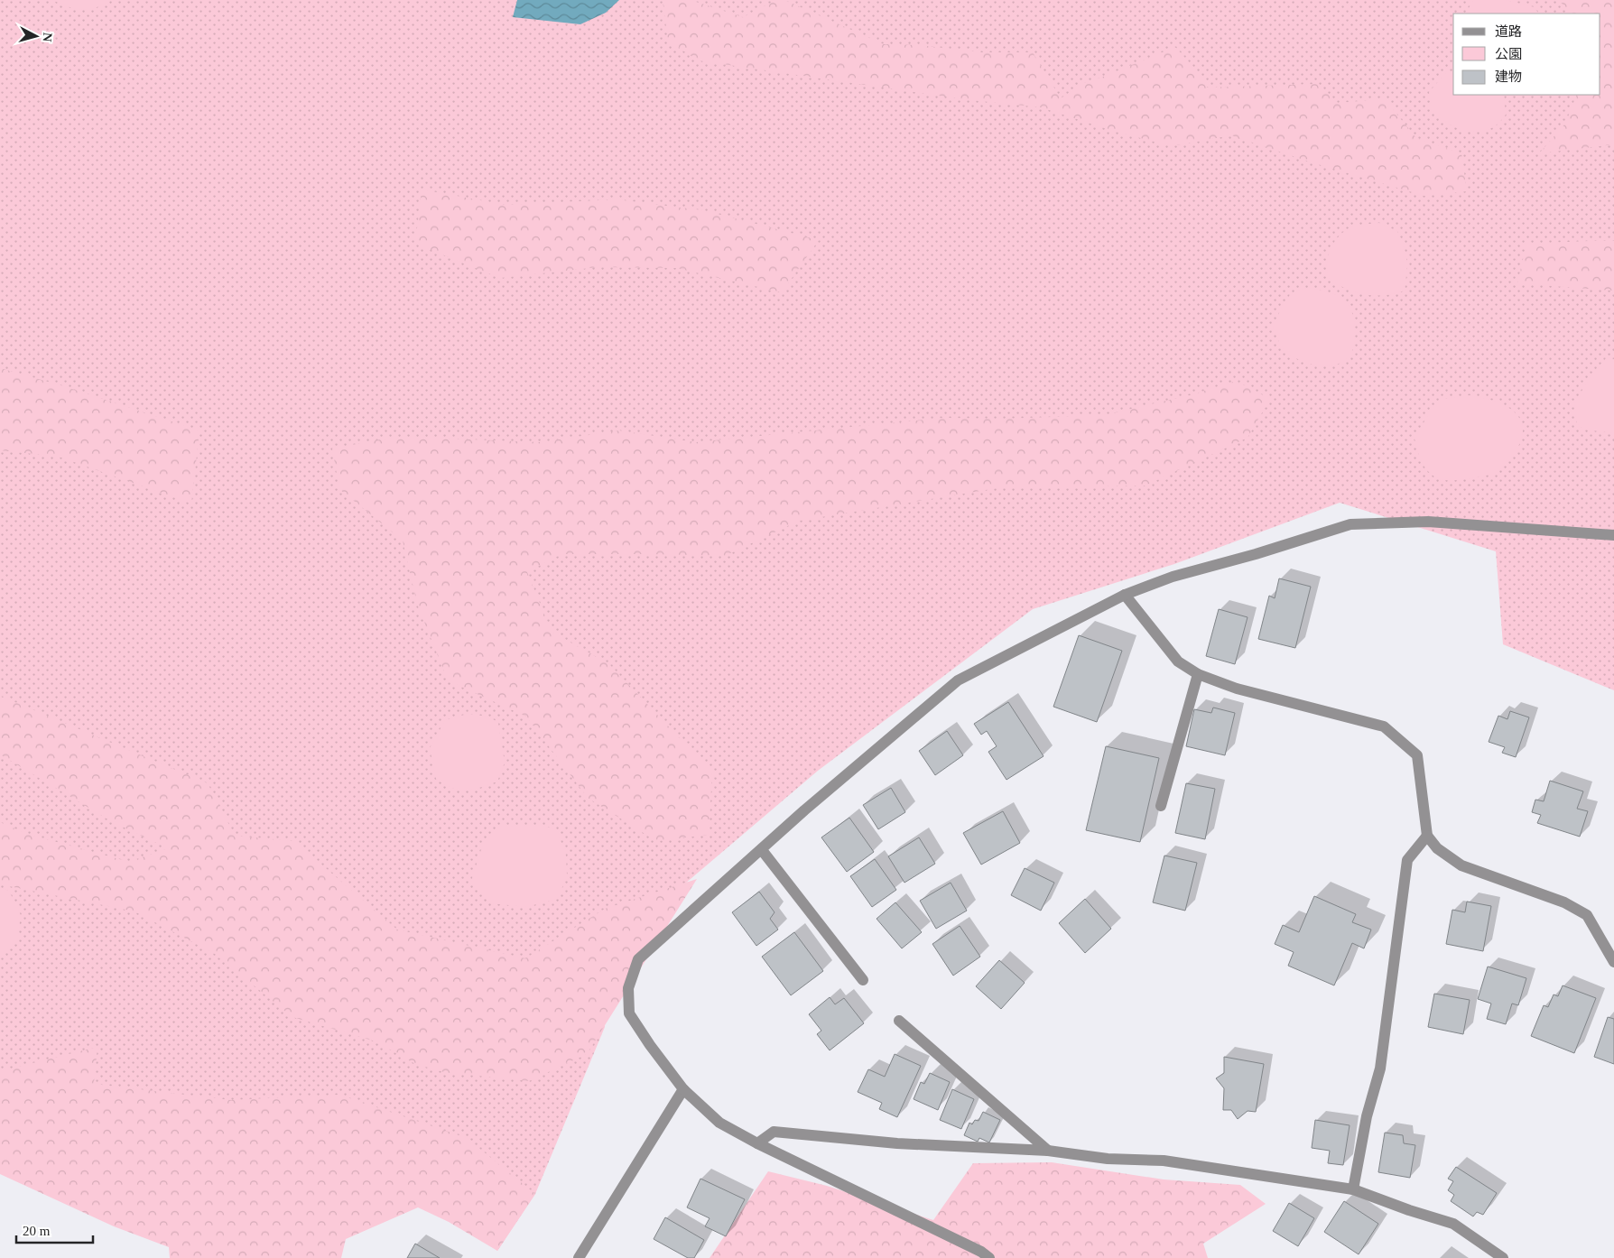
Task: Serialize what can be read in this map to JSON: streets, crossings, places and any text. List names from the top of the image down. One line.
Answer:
{"legend":["道路","公園","建物"],"scale_bar":"20 m","north":"right"}
